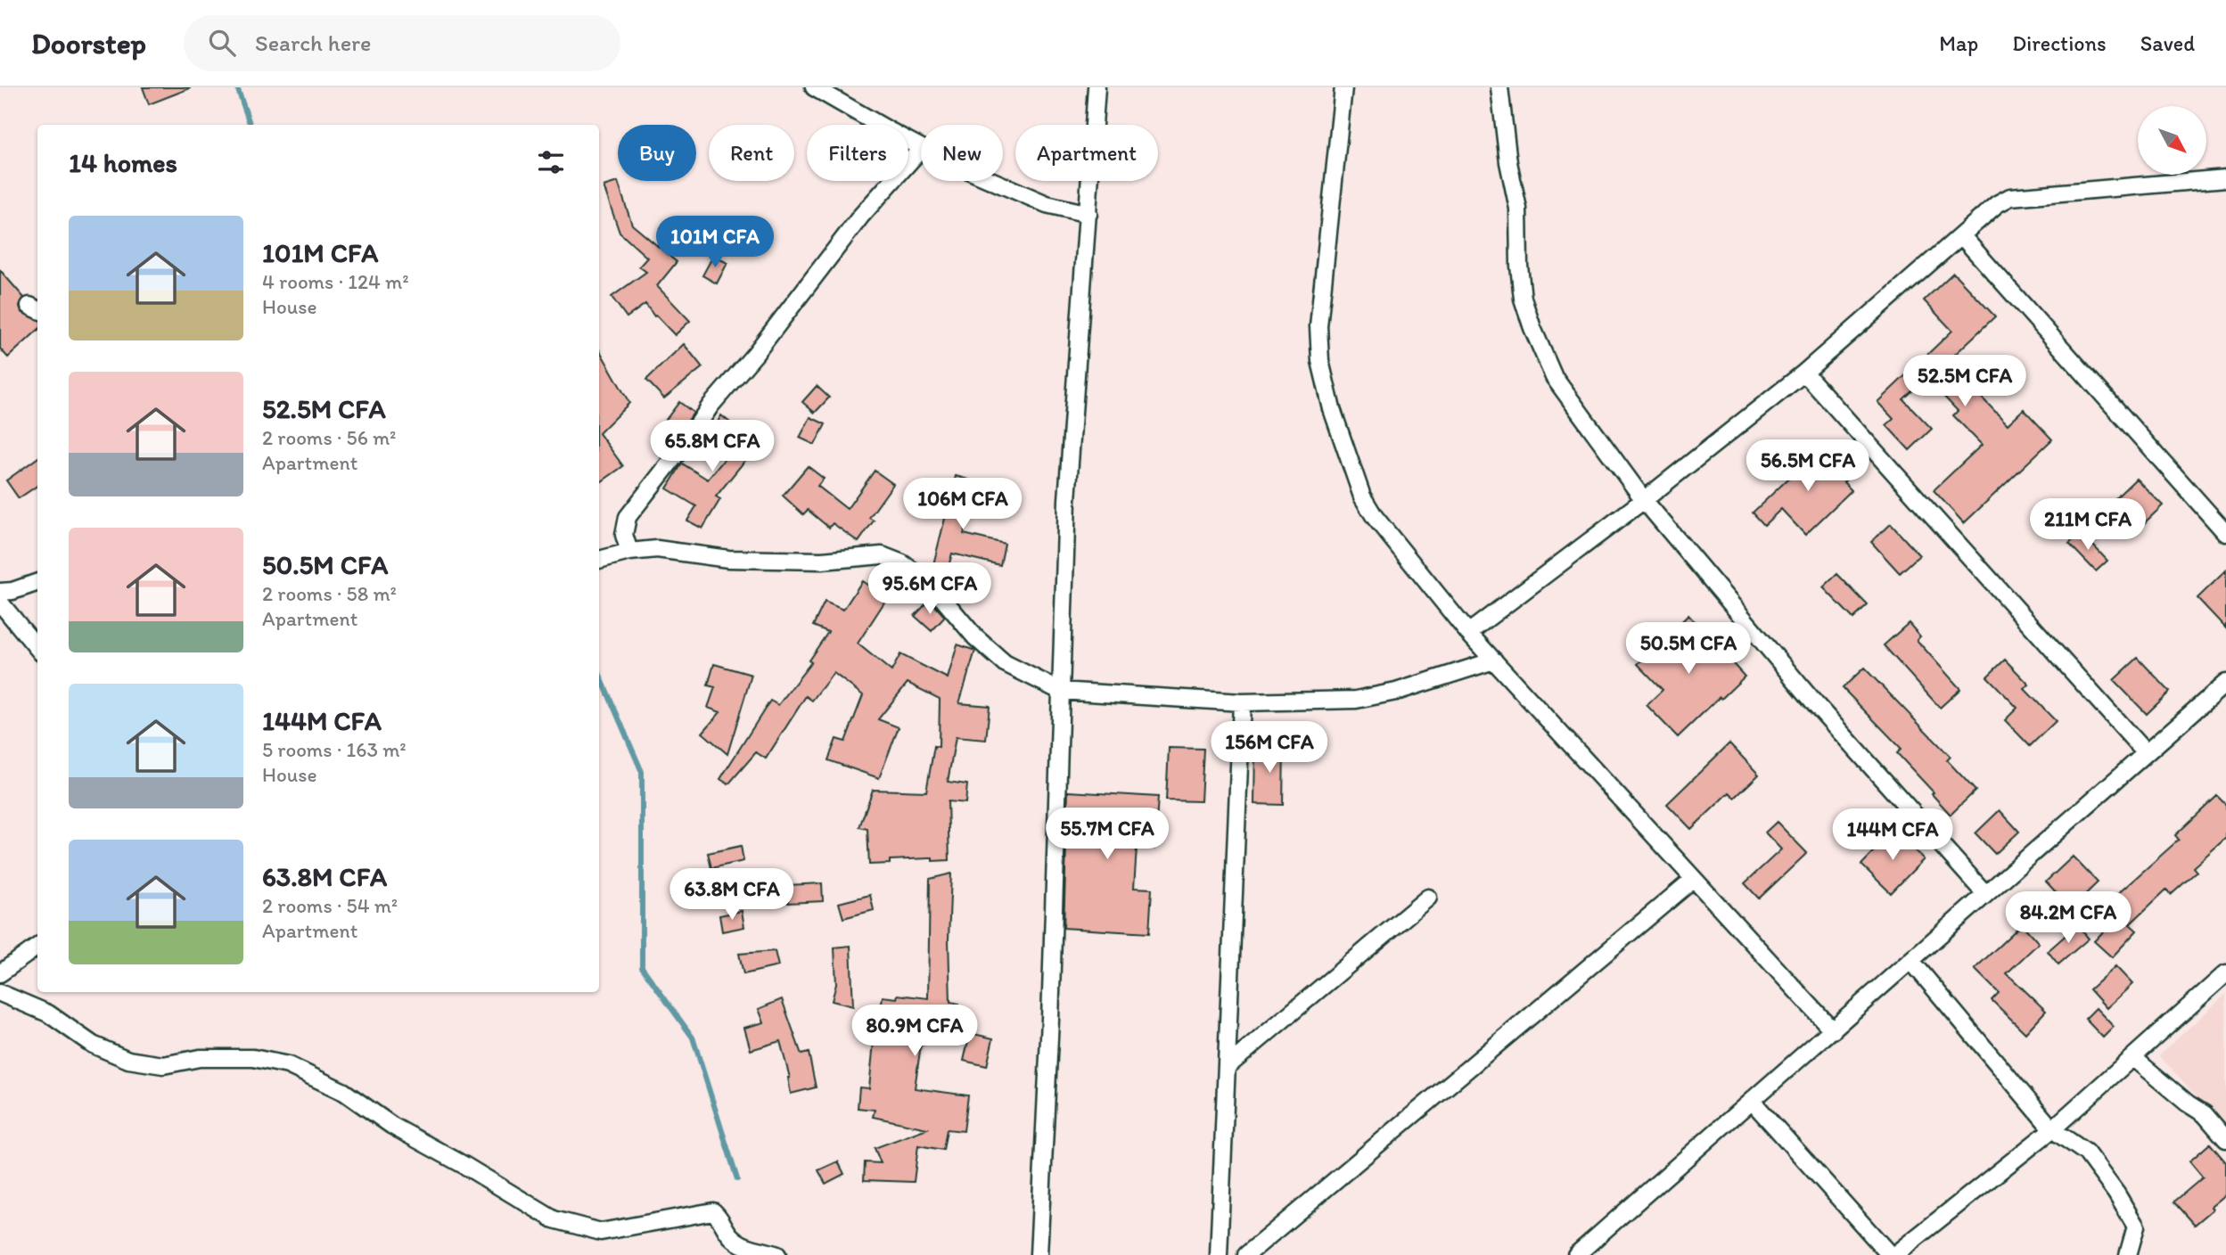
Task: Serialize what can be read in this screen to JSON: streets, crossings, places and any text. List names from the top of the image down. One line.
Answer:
{"north":"bottom right","page":{"header":"Doorstep","search":"Search here","nav":["Map","Directions","Saved"],"chip":["Buy","Rent","Filters","New","Apartment"],"heading":"14 homes","list":[{"name":"101M CFA","note":"4 rooms · 124 m² · House"},{"name":"52.5M CFA","note":"2 rooms · 56 m² · Apartment"},{"name":"50.5M CFA","note":"2 rooms · 58 m² · Apartment"},{"name":"144M CFA","note":"5 rooms · 163 m² · House"},{"name":"63.8M CFA","note":"2 rooms · 54 m² · Apartment"}],"price":["101M CFA","52.5M CFA","65.8M CFA","56.5M CFA","106M CFA","211M CFA","95.6M CFA","50.5M CFA","156M CFA","55.7M CFA","144M CFA","63.8M CFA","84.2M CFA","80.9M CFA"]}}
